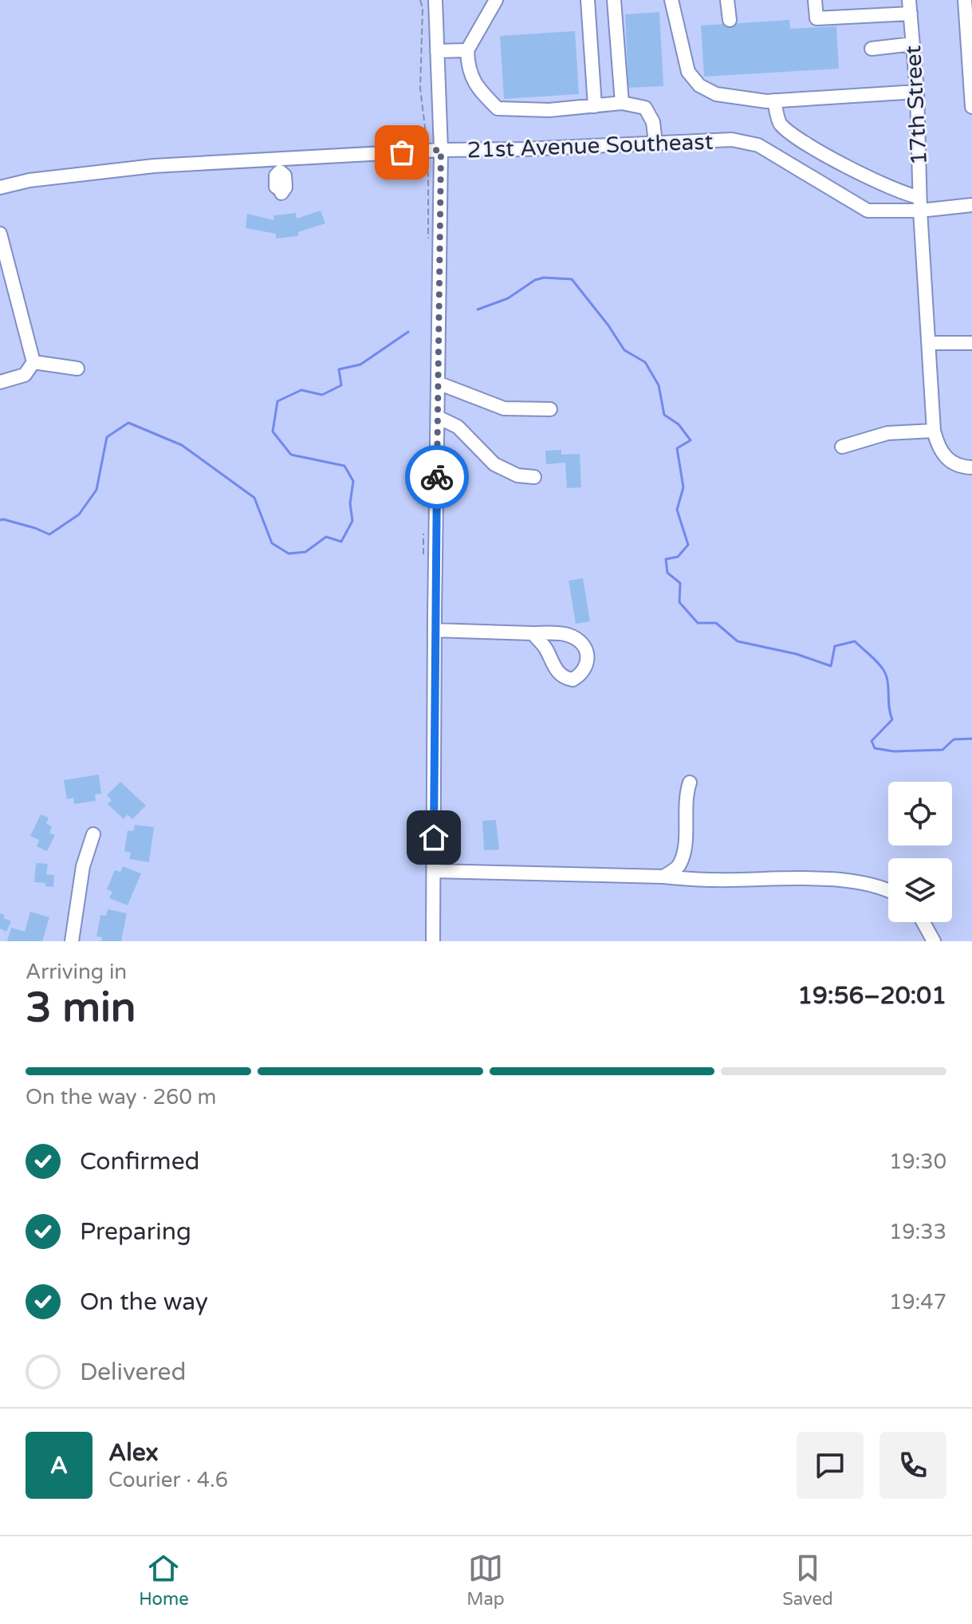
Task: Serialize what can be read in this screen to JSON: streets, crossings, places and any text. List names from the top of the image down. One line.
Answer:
{"streets":{"street":["17th Street","21st Avenue Southeast"]},"crossings":[["17th Street","21st Avenue Southeast"]],"page":{"heading":["3 min","Arriving in","19:56–20:01"],"panel":["Alex","Courier · 4.6"],"bar":"On the way · 260 m","list":[["Confirmed","19:30"],["Preparing","19:33"],["On the way","19:47"],"Delivered"],"round":"A","tabs":["Home","Map","Saved"]}}
